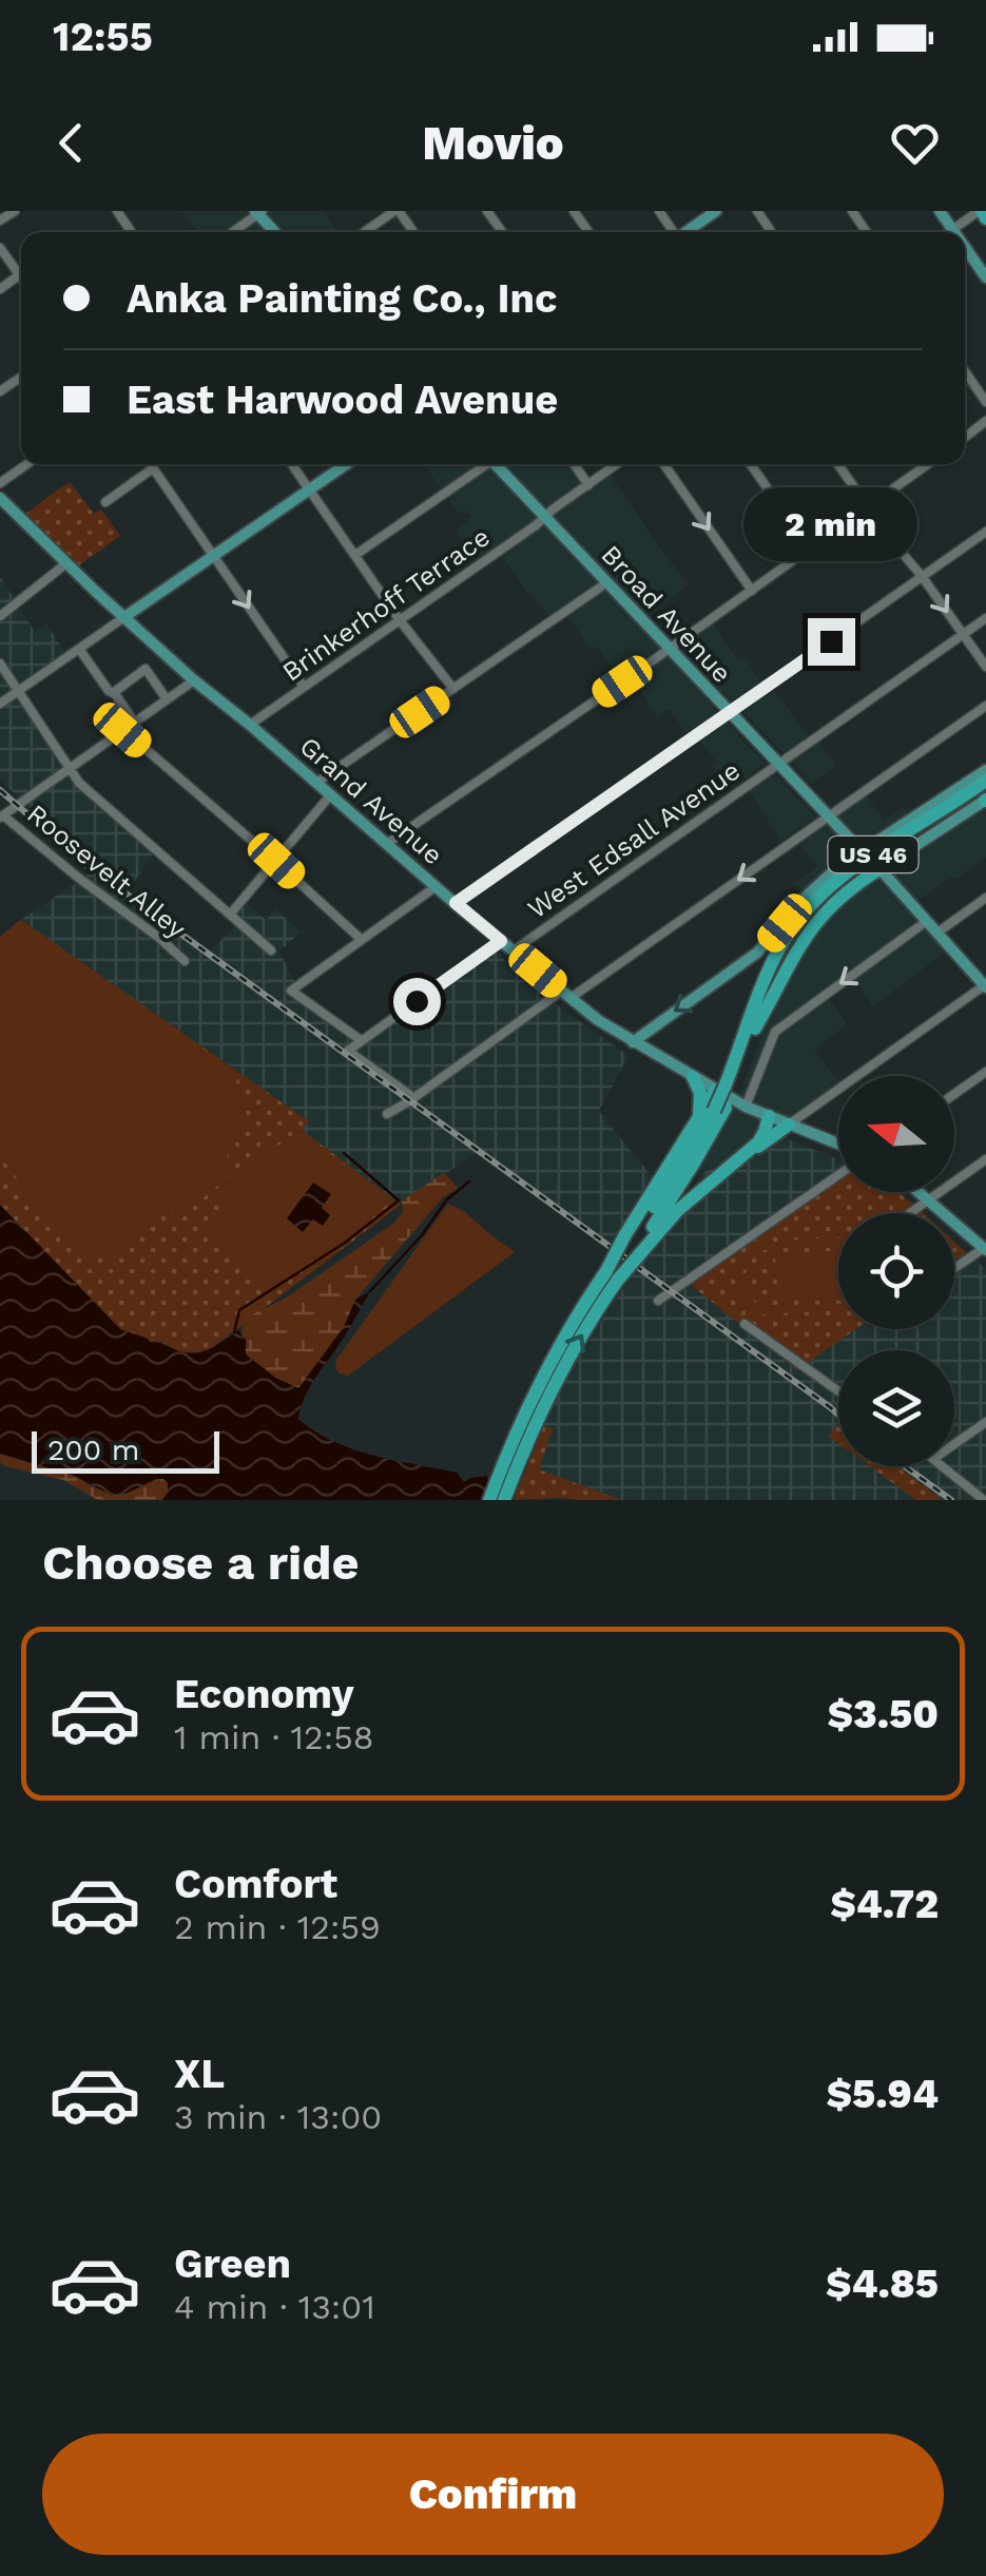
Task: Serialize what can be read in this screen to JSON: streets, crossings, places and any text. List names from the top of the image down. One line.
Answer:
{"streets":{"highway":["US 46"],"main road":["Broad Avenue","Grand Avenue"],"street":["Brinkerhoff Terrace","West Edsall Avenue","Roosevelt Alley"]},"crossings":[["Brinkerhoff Terrace","Broad Avenue"],["Brinkerhoff Terrace","Grand Avenue"],["Broad Avenue","West Edsall Avenue"],["Grand Avenue","West Edsall Avenue"],["Grand Avenue","US 46"]],"scale_bar":"200 m","north":"left","page":{"status":"12:55","header":"Movio","banner":["Anka Painting Co., Inc","East Harwood Avenue"],"bubble":"2 min","scale":"200 m","heading":"Choose a ride","list":[{"name":"Economy","note":"1 min · 12:58","value":"$3.50"},{"name":"Comfort","note":"2 min · 12:59","value":"$4.72"},{"name":"XL","note":"3 min · 13:00","value":"$5.94"},{"name":"Green","note":"4 min · 13:01","value":"$4.85"}],"buttons":"Confirm"}}
